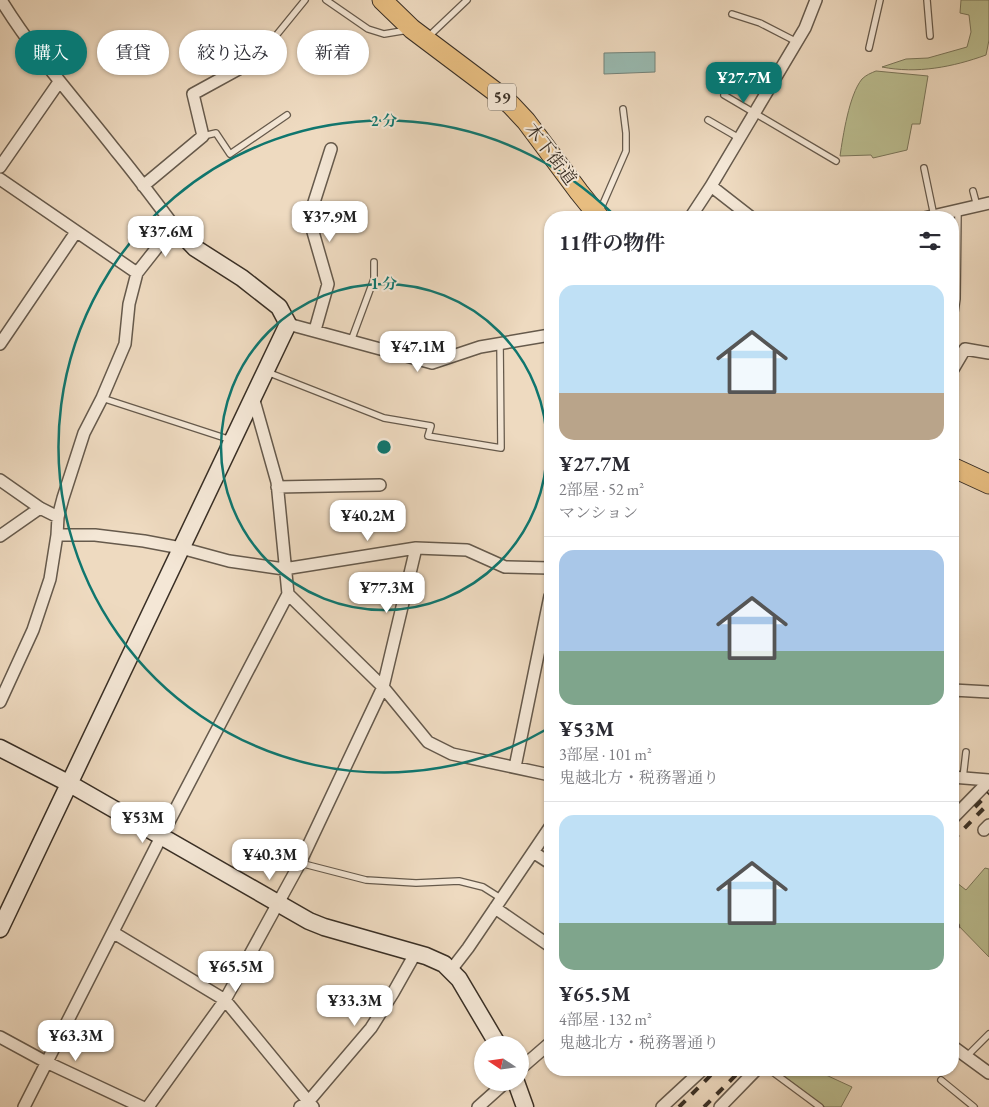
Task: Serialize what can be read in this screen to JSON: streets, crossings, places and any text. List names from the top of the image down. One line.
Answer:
{"streets":{"main road":["59","木下街道"]},"north":"left","page":{"chip":["購入","賃貸","絞り込み","新着"],"price":["¥27.7M","¥37.9M","¥37.6M","¥47.1M","¥40.2M","¥77.3M","¥53M","¥40.3M","¥65.5M","¥33.3M","¥63.3M"],"heading":"11件の物件","list":[{"name":"¥27.7M","note":"2部屋 · 52 m² · マンション"},{"name":"¥53M","note":"3部屋 · 101 m² · 鬼越北方・税務署通り"},{"name":"¥65.5M","note":"4部屋 · 132 m² · 鬼越北方・税務署通り"}]},"rings":["2 分","1 分"]}
